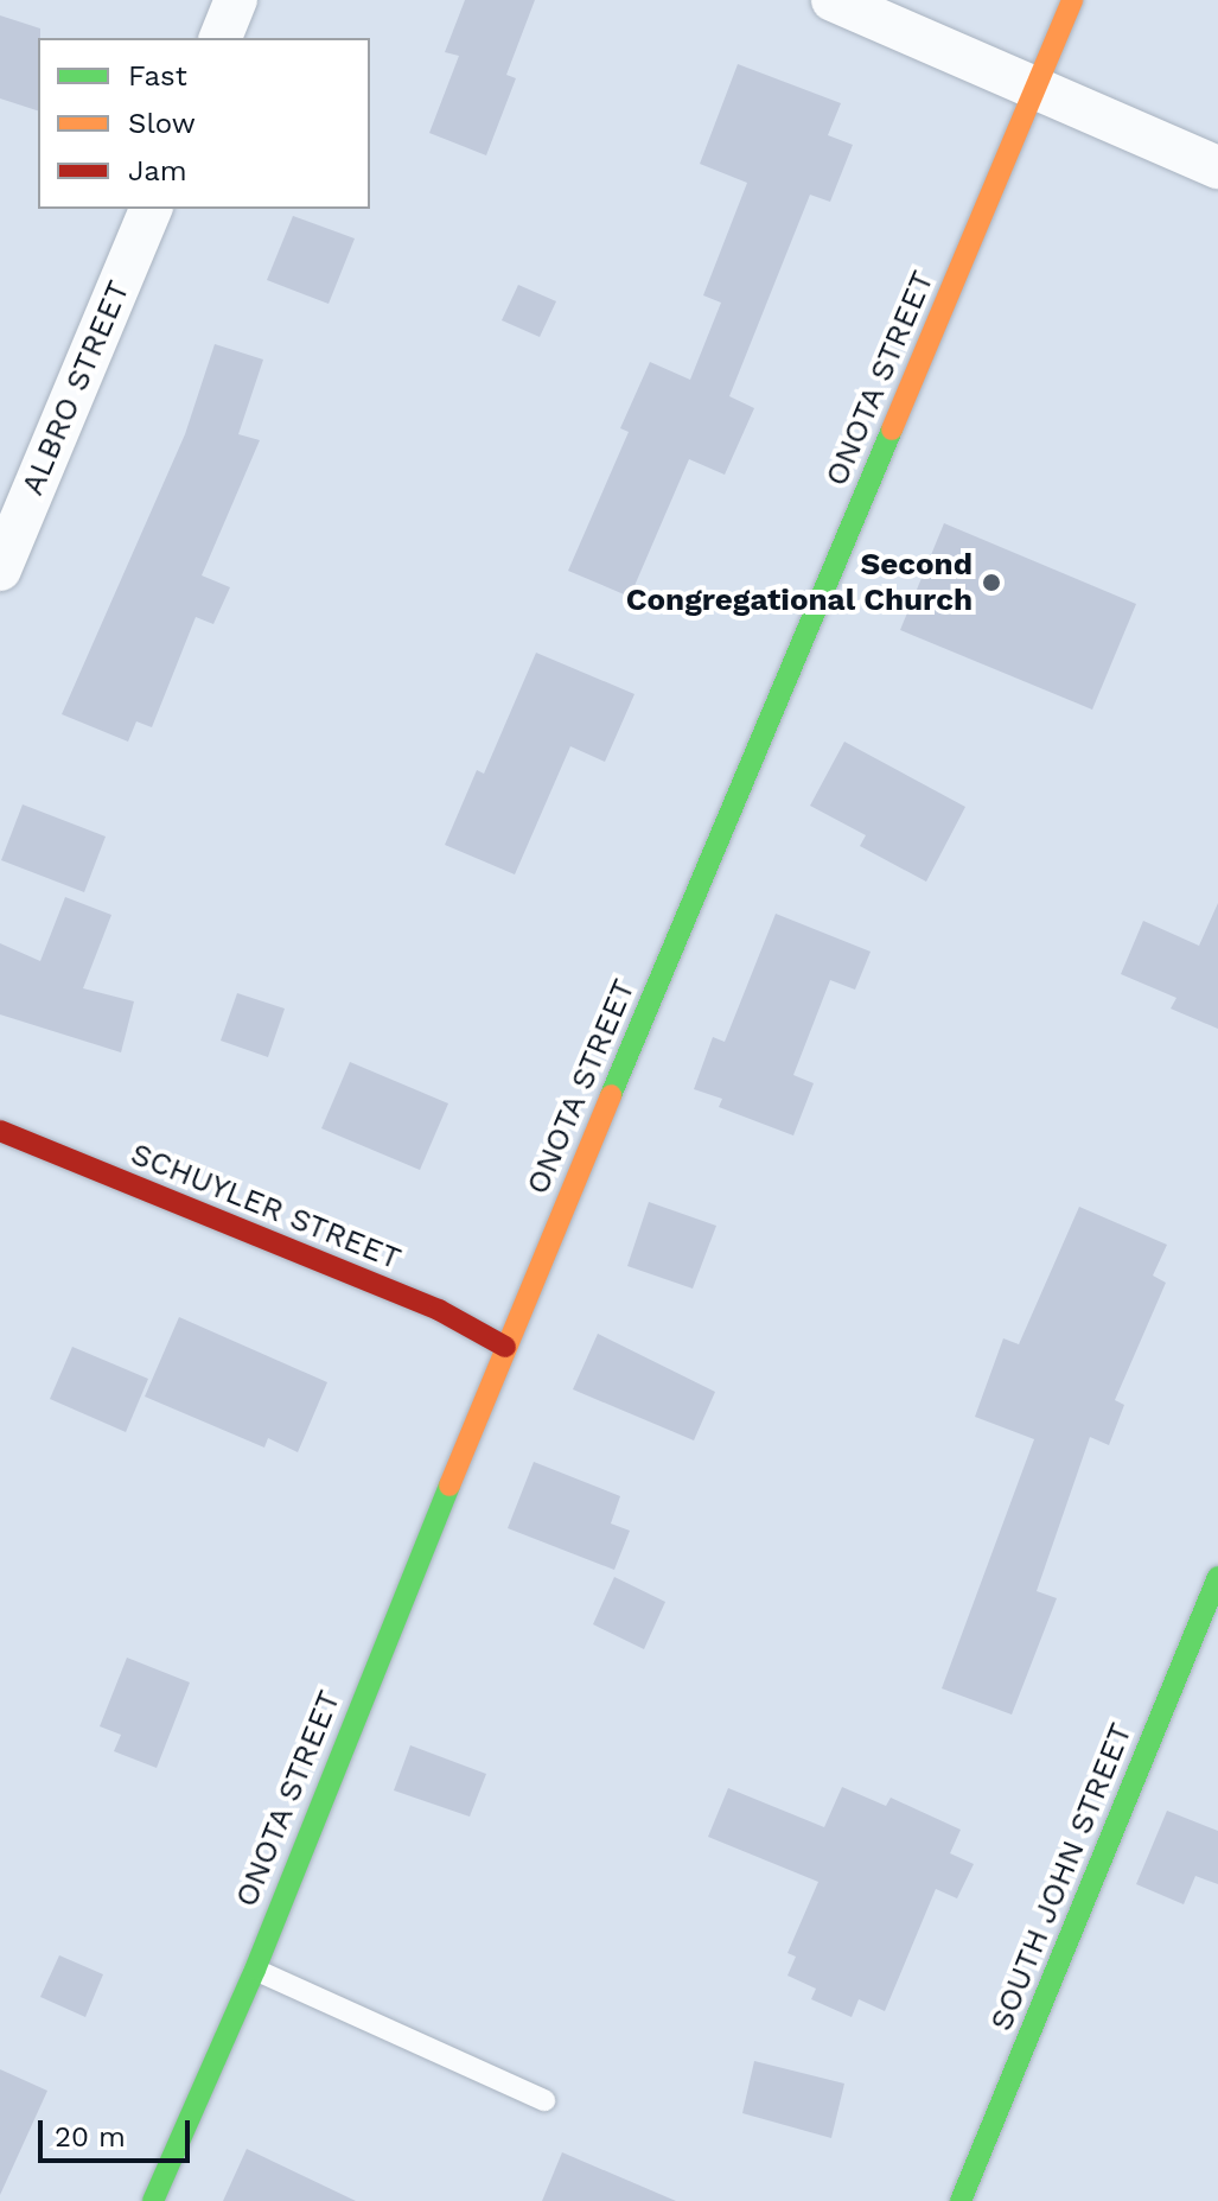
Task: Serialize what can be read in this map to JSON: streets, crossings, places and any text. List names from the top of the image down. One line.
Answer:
{"streets":{"street":["ONOTA STREET","ALBRO STREET","SCHUYLER STREET","SOUTH JOHN STREET"]},"crossings":[["ONOTA STREET","SCHUYLER STREET"]],"places":["Second Congregational Church"],"legend":["Fast","Slow","Jam"],"scale_bar":"20 m"}
